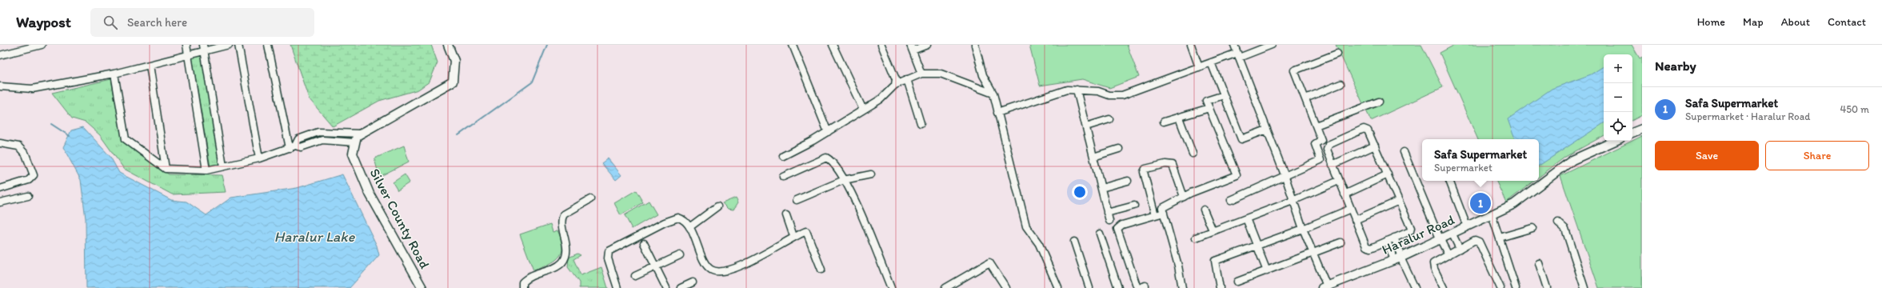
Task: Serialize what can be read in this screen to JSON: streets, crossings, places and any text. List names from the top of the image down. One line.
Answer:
{"streets":{"street":["Silver County Road","Haralur Road"]},"water":["Haralur Lake"],"page":{"header":"Waypost","search":"Search here","nav":["Home","Map","About","Contact"],"heading":"Nearby","map_buttons":["+","−"],"list":[{"mark":"1","name":"Safa Supermarket","note":"Supermarket · Haralur Road","value":"450 m"}],"buttons":["Save","Share"],"popup":["Safa Supermarket","Supermarket"],"pins":"1"}}
